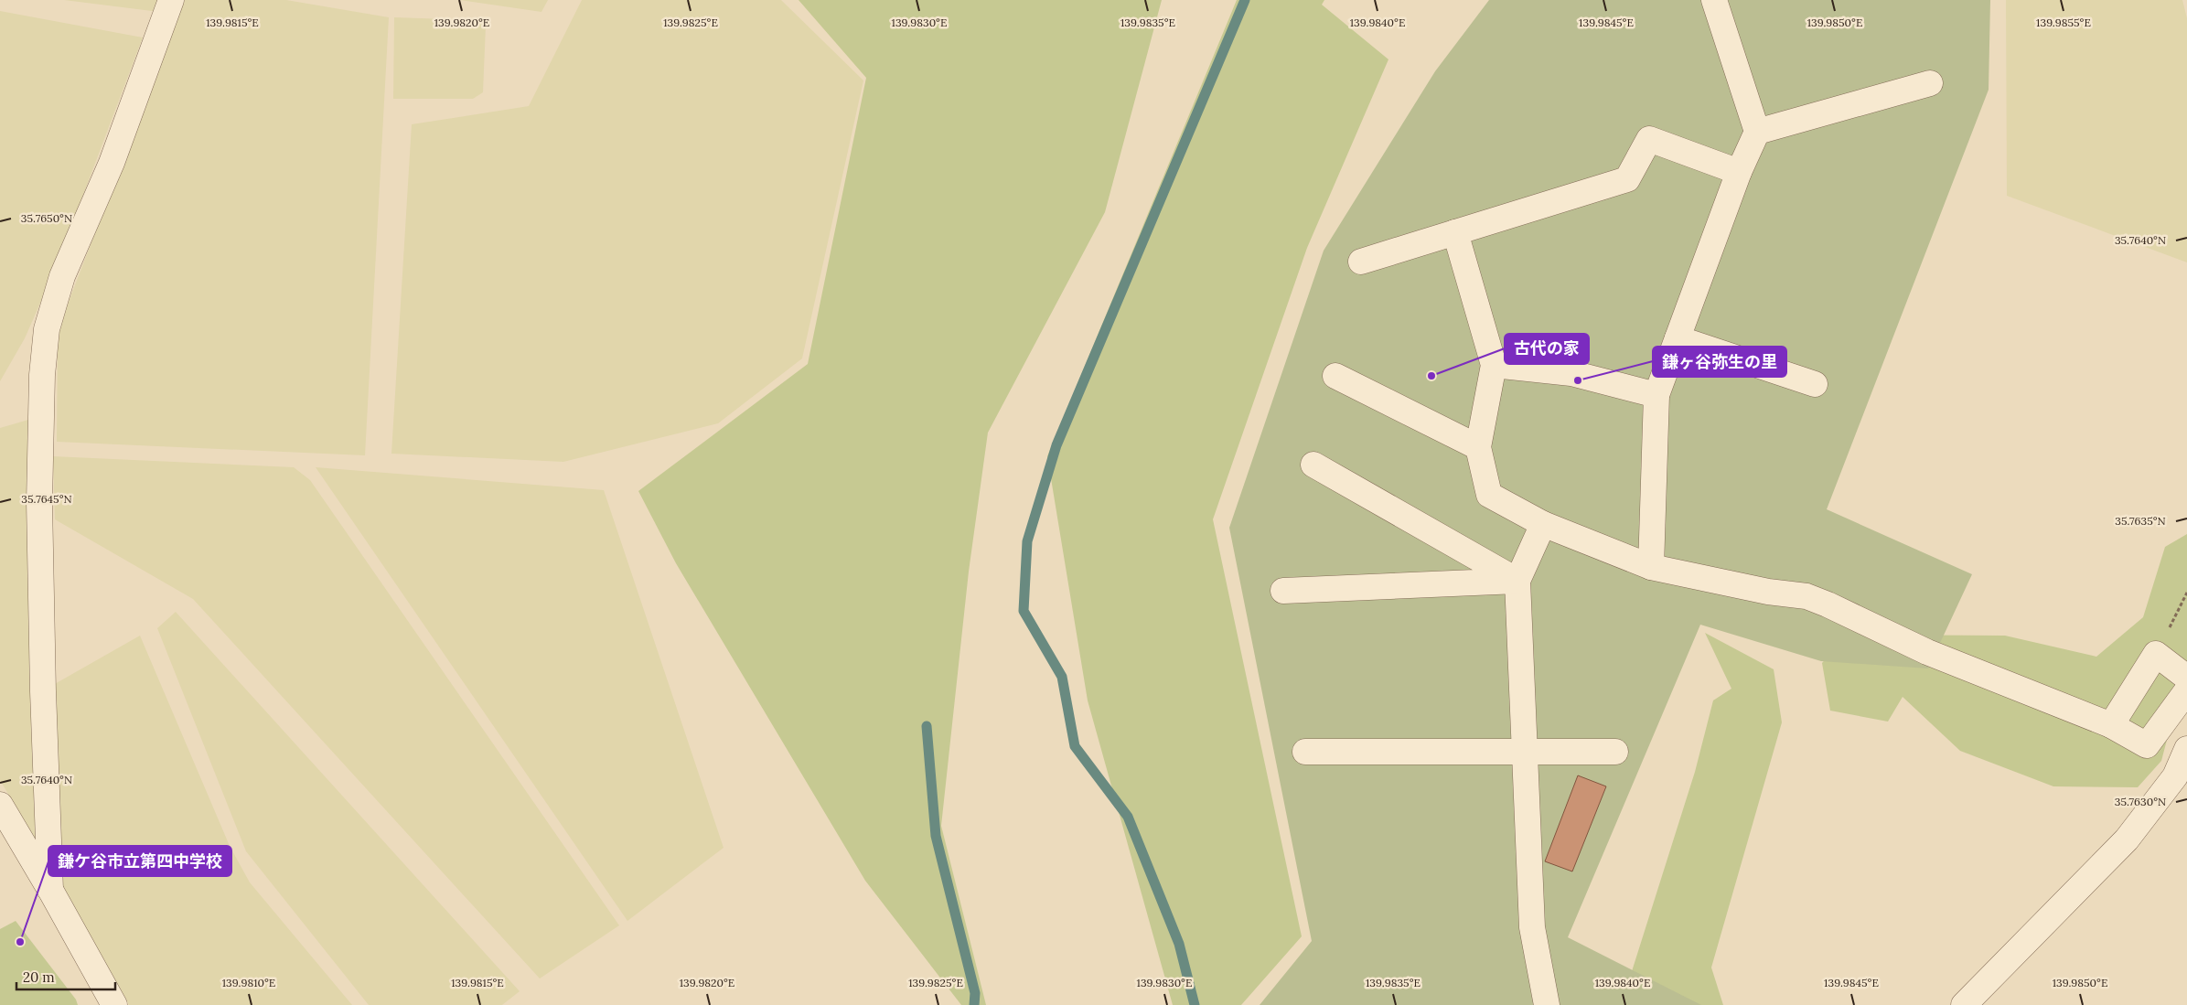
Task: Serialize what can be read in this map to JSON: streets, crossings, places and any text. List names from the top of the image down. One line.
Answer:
{"places":["古代の家","鎌ヶ谷弥生の里","鎌ケ谷市立第四中学校"],"scale_bar":"20 m","coordinates":["139.9815°E","139.9820°E","139.9825°E","139.9830°E","139.9835°E","139.9840°E","139.9845°E","139.9850°E","139.9855°E","35.7650°N","35.7640°N","35.7645°N","35.7635°N","35.7630°N","139.9810°E"]}
